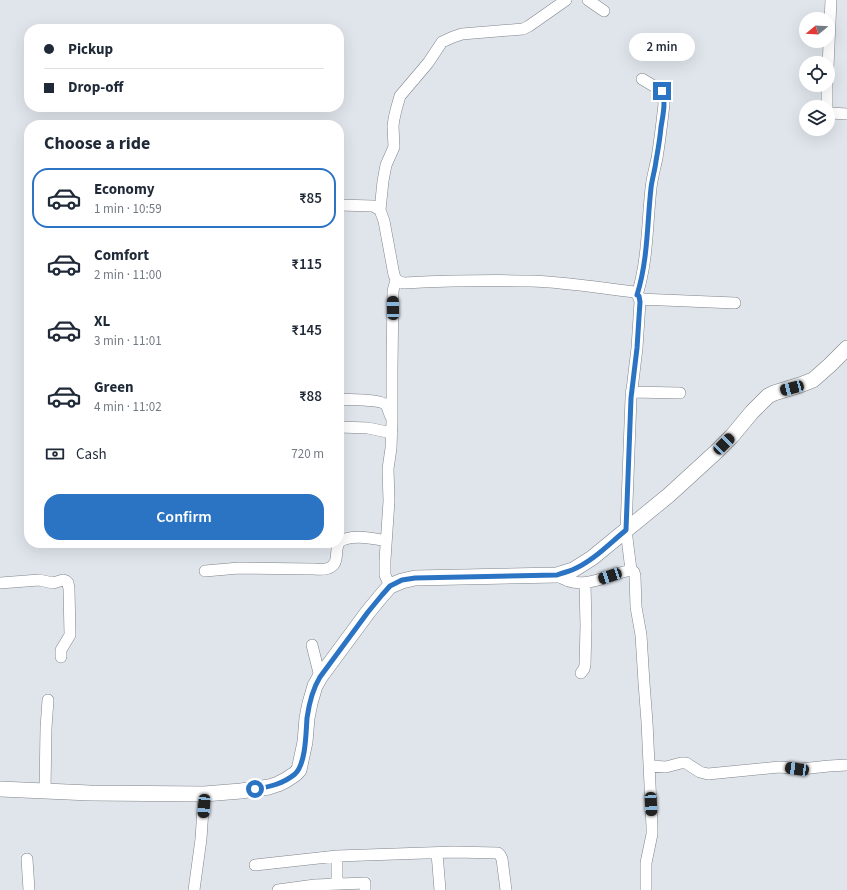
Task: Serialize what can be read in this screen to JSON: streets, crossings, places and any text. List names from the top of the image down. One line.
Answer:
{"north":"left","page":{"banner":["Pickup","Drop-off"],"bubble":"2 min","heading":"Choose a ride","list":[{"name":"Economy","note":"1 min · 10:59","value":"₹85"},{"name":"Comfort","note":"2 min · 11:00","value":"₹115"},{"name":"XL","note":"3 min · 11:01","value":"₹145"},{"name":"Green","note":"4 min · 11:02","value":"₹88"}],"pay":["Cash","720 m"],"buttons":"Confirm"}}
